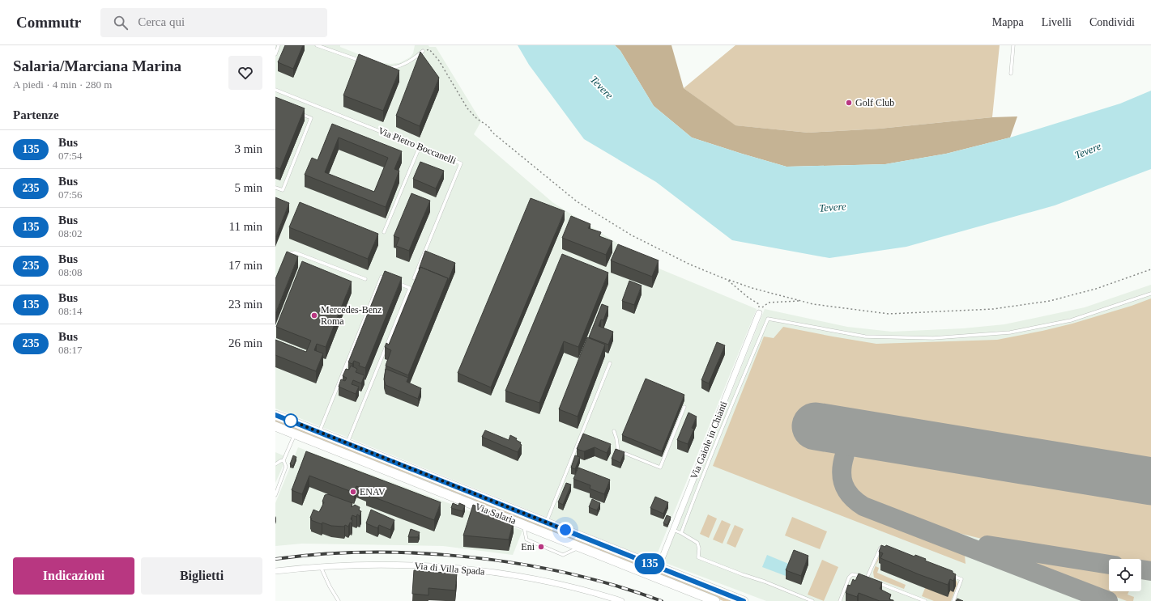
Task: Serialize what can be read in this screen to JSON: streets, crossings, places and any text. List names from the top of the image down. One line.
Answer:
{"streets":{"main road":["Via Salaria"],"street":["Via Gaiole in Chianti","Via di Villa Spada"],"lane":["Via Pietro Boccanelli"]},"crossings":[["Via Gaiole in Chianti","Via Salaria"]],"water":["Tevere"],"places":["Golf Club","Mercedes-Benz Roma","ENAV","Eni"],"lines":["bus line 135"],"page":{"header":"Commutr","search":"Cerca qui","nav":["Mappa","Livelli","Condividi"],"heading":[["Salaria/Marciana Marina","A piedi · 4 min · 280 m"],"Partenze"],"on_map":"135","list":[{"mark":"135","name":"Bus","note":"07:54","value":"3 min"},{"mark":"235","name":"Bus","note":"07:56","value":"5 min"},{"mark":"135","name":"Bus","note":"08:02","value":"11 min"},{"mark":"235","name":"Bus","note":"08:08","value":"17 min"},{"mark":"135","name":"Bus","note":"08:14","value":"23 min"},{"mark":"235","name":"Bus","note":"08:17","value":"26 min"}],"buttons":["Indicazioni","Biglietti"]}}
